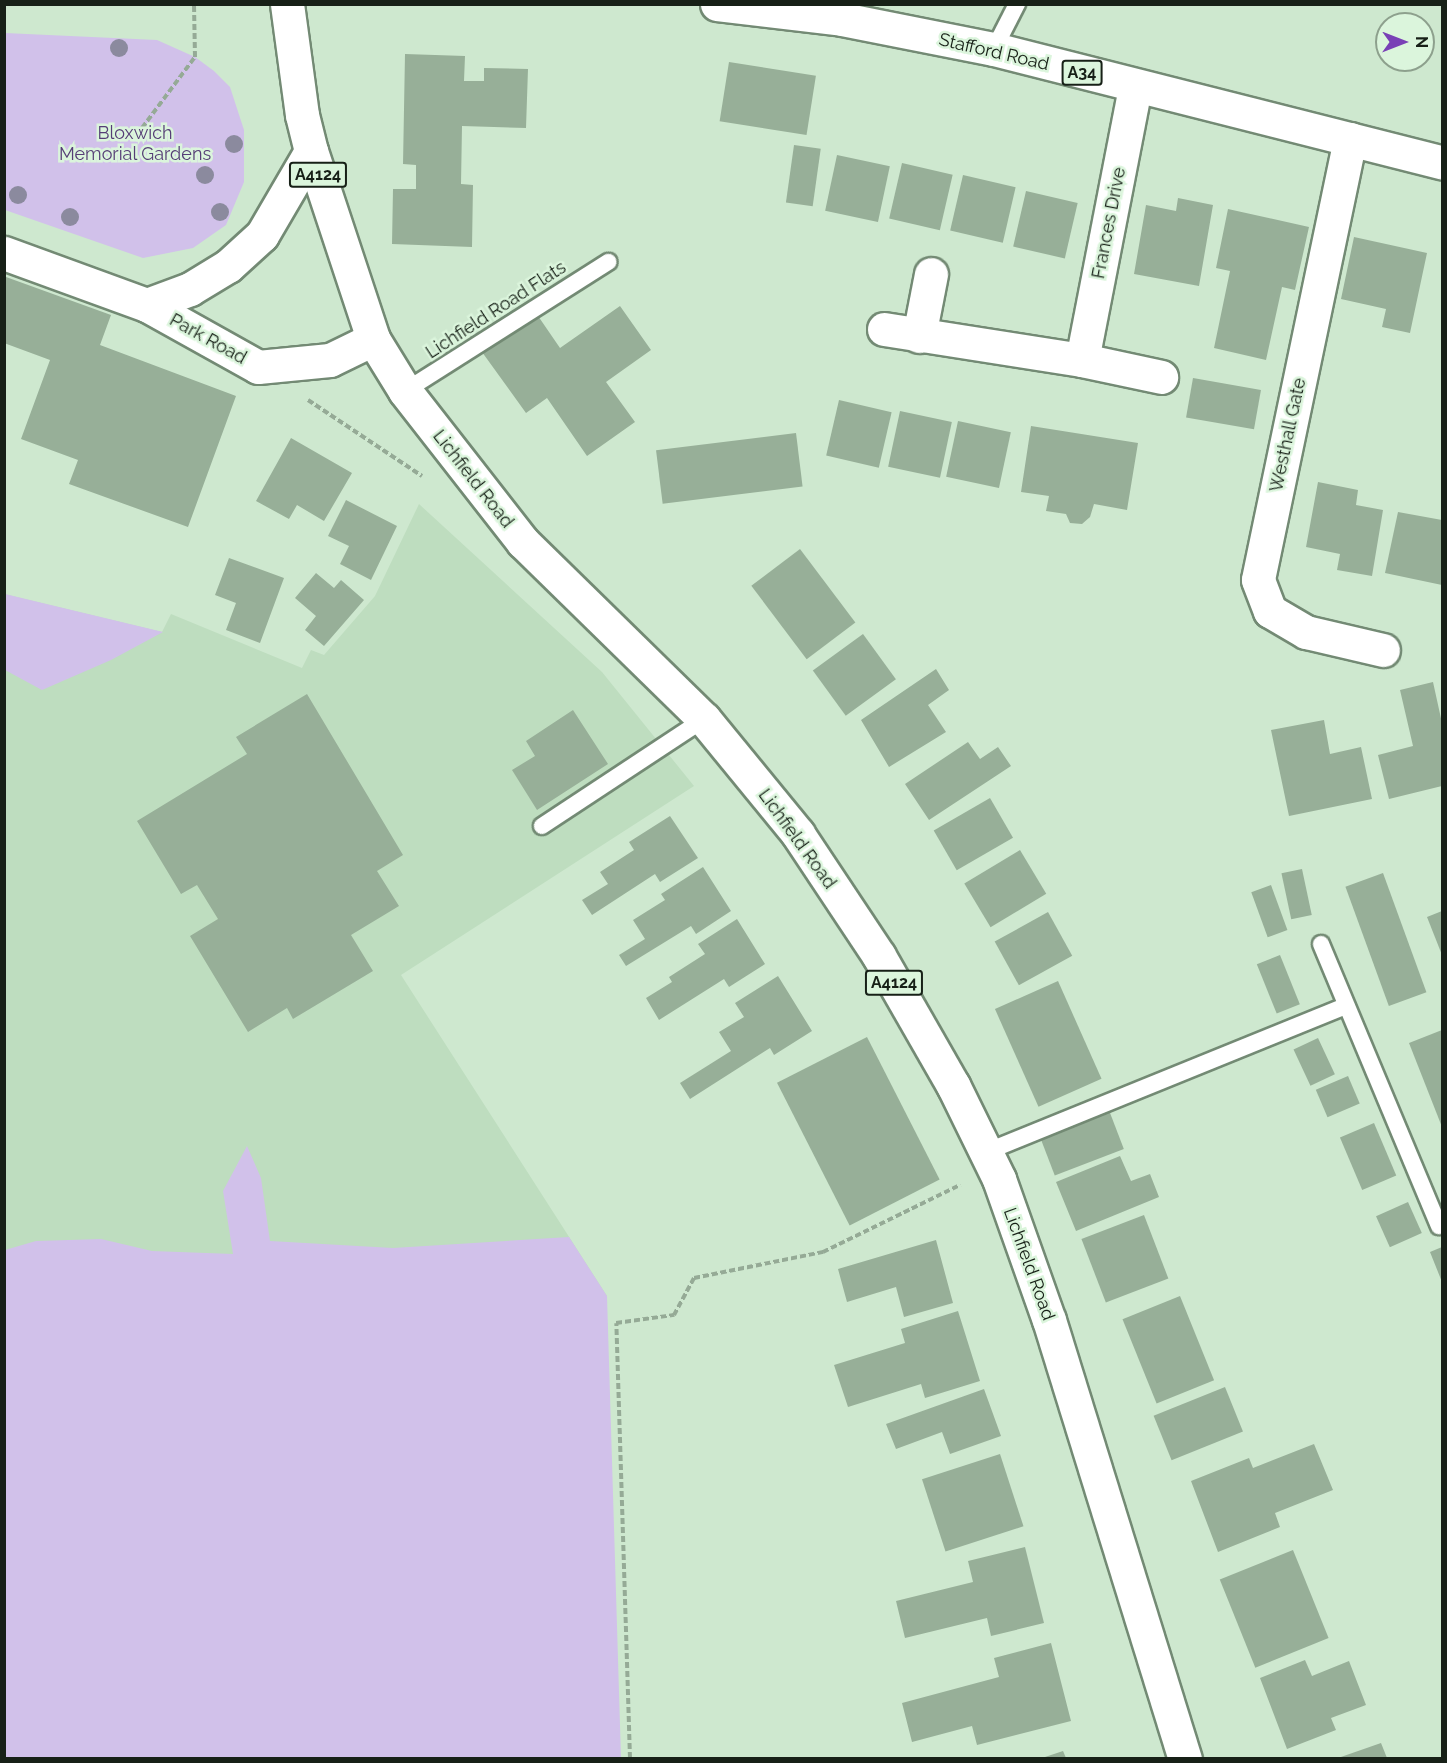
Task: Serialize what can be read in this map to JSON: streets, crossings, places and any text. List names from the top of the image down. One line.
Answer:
{"streets":{"main road":["Stafford Road","A34","A4124","Frances Drive","Park Road","Westhall Gate","Lichfield Road"],"lane":["Lichfield Road Flats"]},"crossings":[["Stafford Road","Frances Drive"],["Stafford Road","Westhall Gate"],["Lichfield Road Flats","Lichfield Road"],["Park Road","Lichfield Road"]],"parks":["Bloxwich Memorial Gardens"],"north":"right"}
